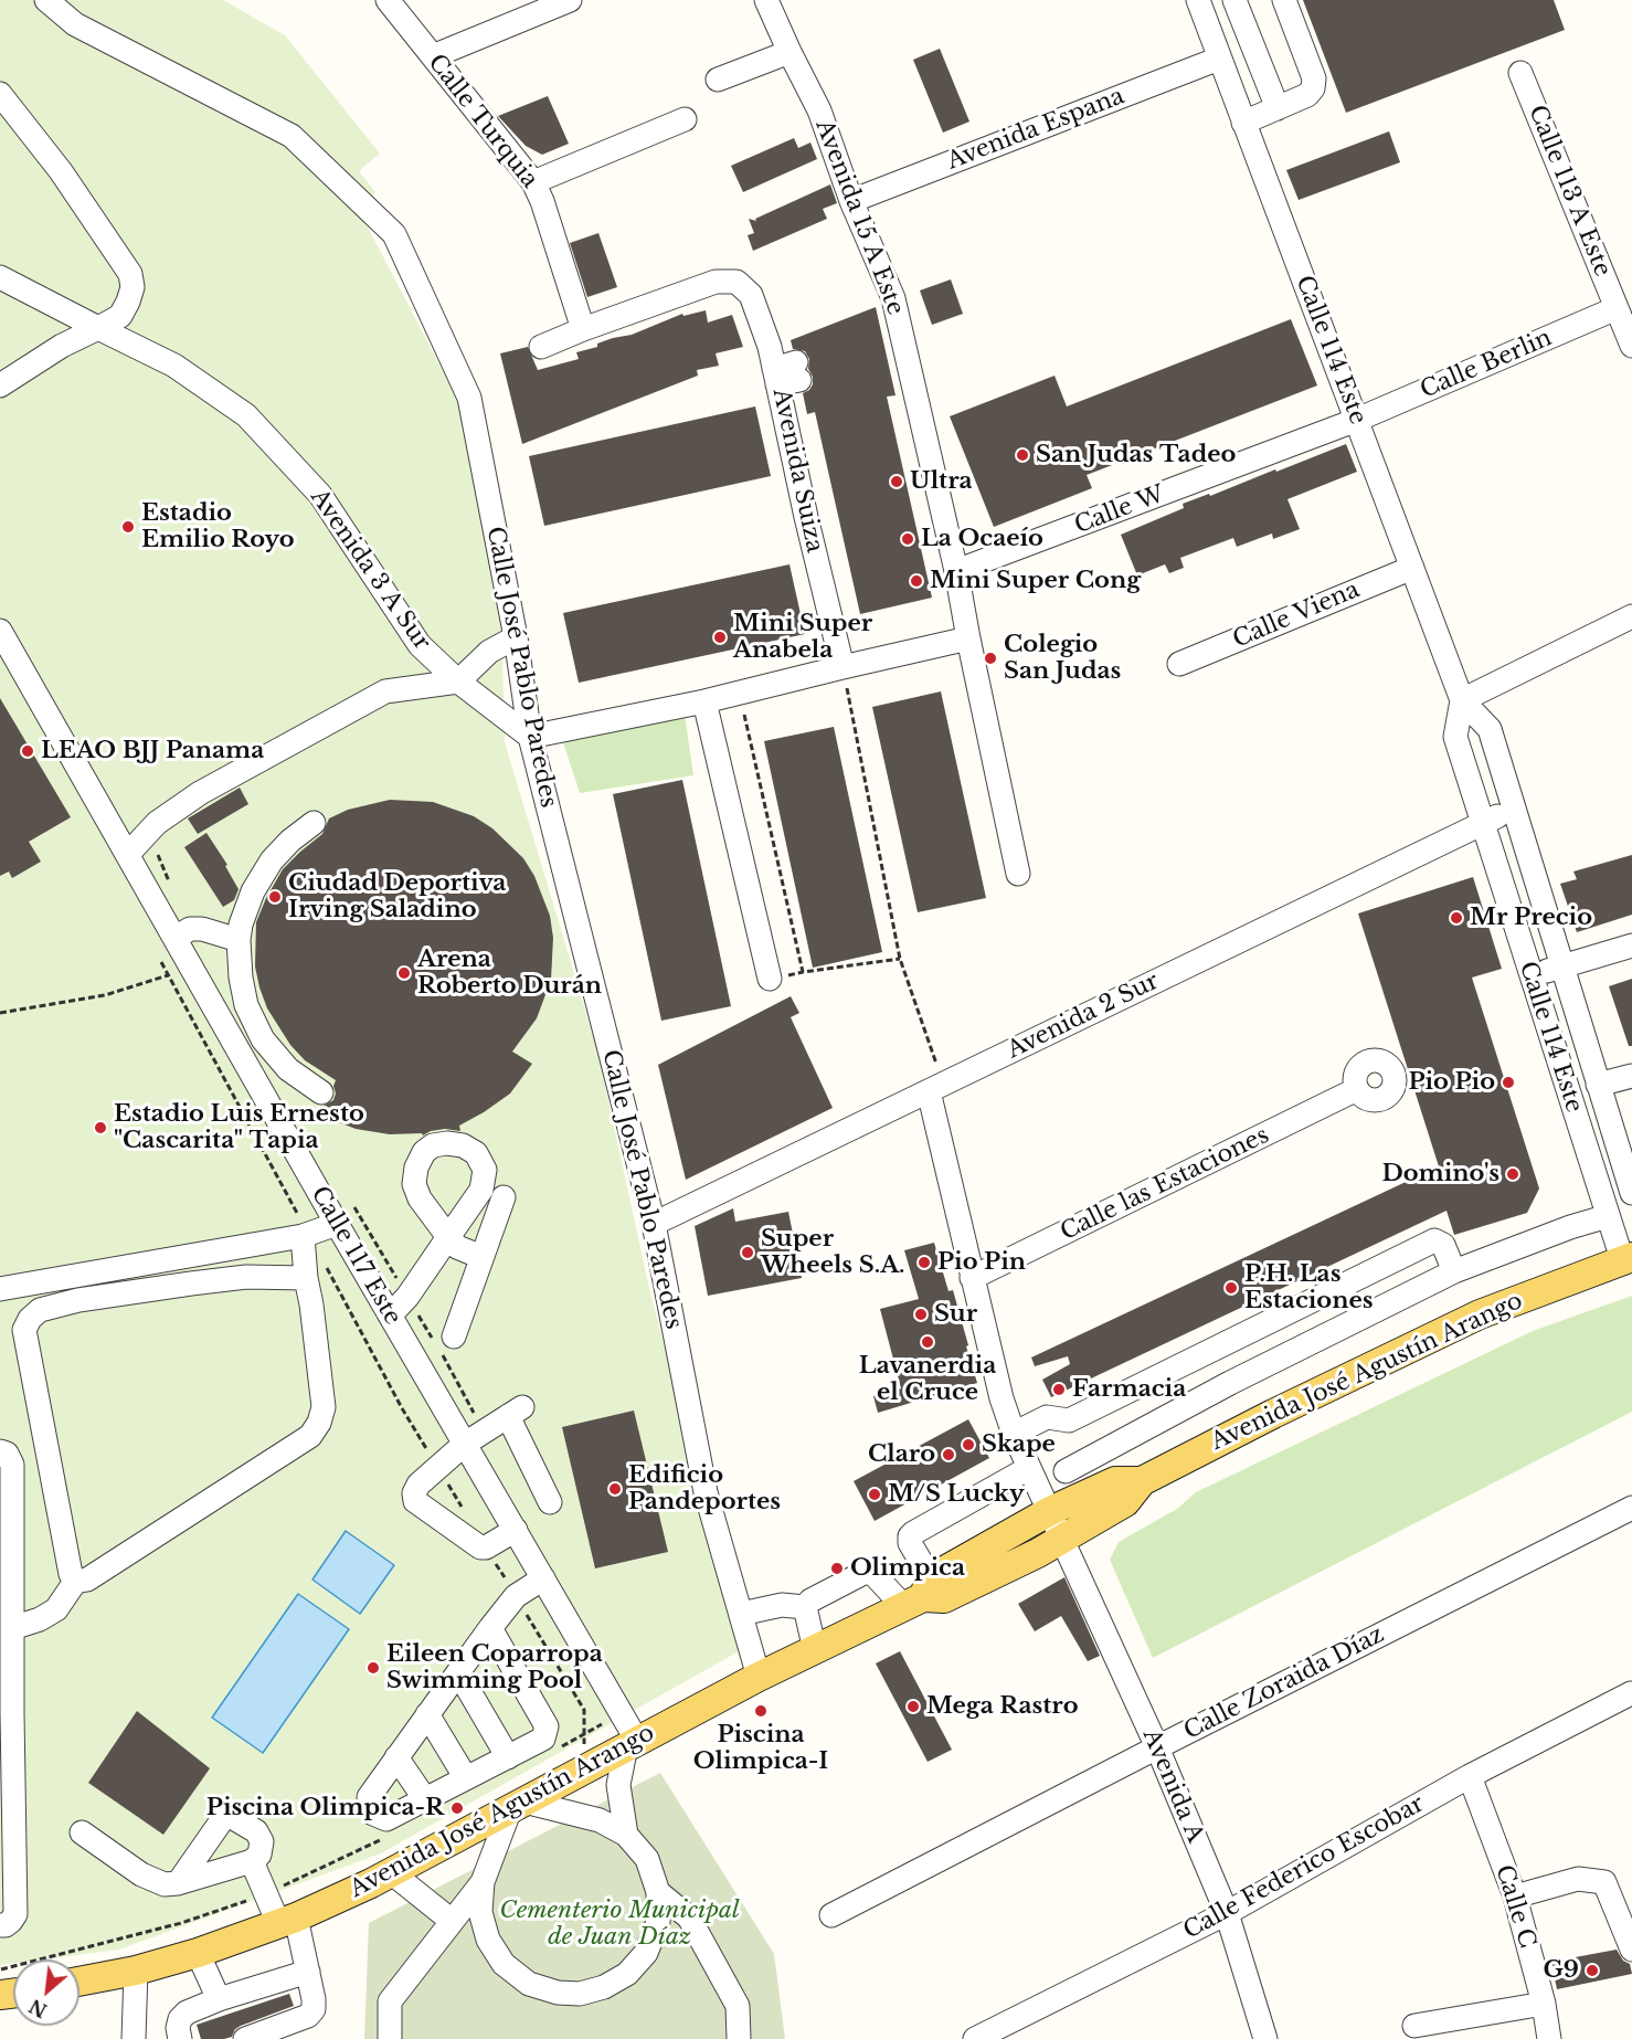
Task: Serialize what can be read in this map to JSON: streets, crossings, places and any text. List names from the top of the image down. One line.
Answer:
{"streets":{"main road":["Avenida José Agustín Arango"],"street":["Calle Turquia","Avenida Espana","Calle 113 A Este","Avenida 15 A Este","Calle 114 Este","Calle Berlin","Avenida Suiza","Calle W","Avenida 3 A Sur","Calle Viena","Calle José Pablo Paredes","Avenida 2 Sur","Calle las Estaciones","Calle 117 Este","Calle Zoraida Díaz","Avenida A","Calle Federico Escobar","Calle C"]},"crossings":[["Calle Turquia","Avenida Suiza"],["Avenida Espana","Avenida 15 A Este"],["Avenida Espana","Calle 114 Este"],["Calle 113 A Este","Calle Berlin"],["Avenida 15 A Este","Calle W"],["Calle 114 Este","Calle Berlin"],["Calle 114 Este","Calle W"],["Calle 114 Este","Calle Viena"],["Calle 114 Este","Avenida 2 Sur"],["Calle 114 Este","Avenida José Agustín Arango"],["Calle Berlin","Calle W"],["Avenida 3 A Sur","Calle José Pablo Paredes"],["Calle José Pablo Paredes","Avenida 2 Sur"],["Calle José Pablo Paredes","Avenida José Agustín Arango"],["Avenida 2 Sur","Avenida A"],["Calle las Estaciones","Avenida A"],["Calle 117 Este","Avenida José Agustín Arango"],["Avenida José Agustín Arango","Avenida A"],["Calle Zoraida Díaz","Avenida A"],["Avenida A","Calle Federico Escobar"],["Calle Federico Escobar","Calle C"]],"parks":["Cementerio Municipal de Juan Díaz"],"places":["San Judas Tadeo","Ultra","Estadio Emilio Royo","La Ocaeío","Mini Super Cong","Mini Super Anabela","Colegio San Judas","LEAO BJJ Panama","Ciudad Deportiva Irving Saladino","Mr Precio","Arena Roberto Durán","Pio Pio","Estadio Luis Ernesto \"Cascarita\" Tapia","Domino's","Super Wheels S.A.","Pio Pin","P.H. Las Estaciones","Sur","Lavanerdia el Cruce","Farmacia","Skape","Claro","Edificio Pandeportes","M/S Lucky","Olimpica","Eileen Coparropa Swimming Pool","Mega Rastro","Piscina Olimpica-I","Piscina Olimpica-R","G9"],"north":"bottom left"}
